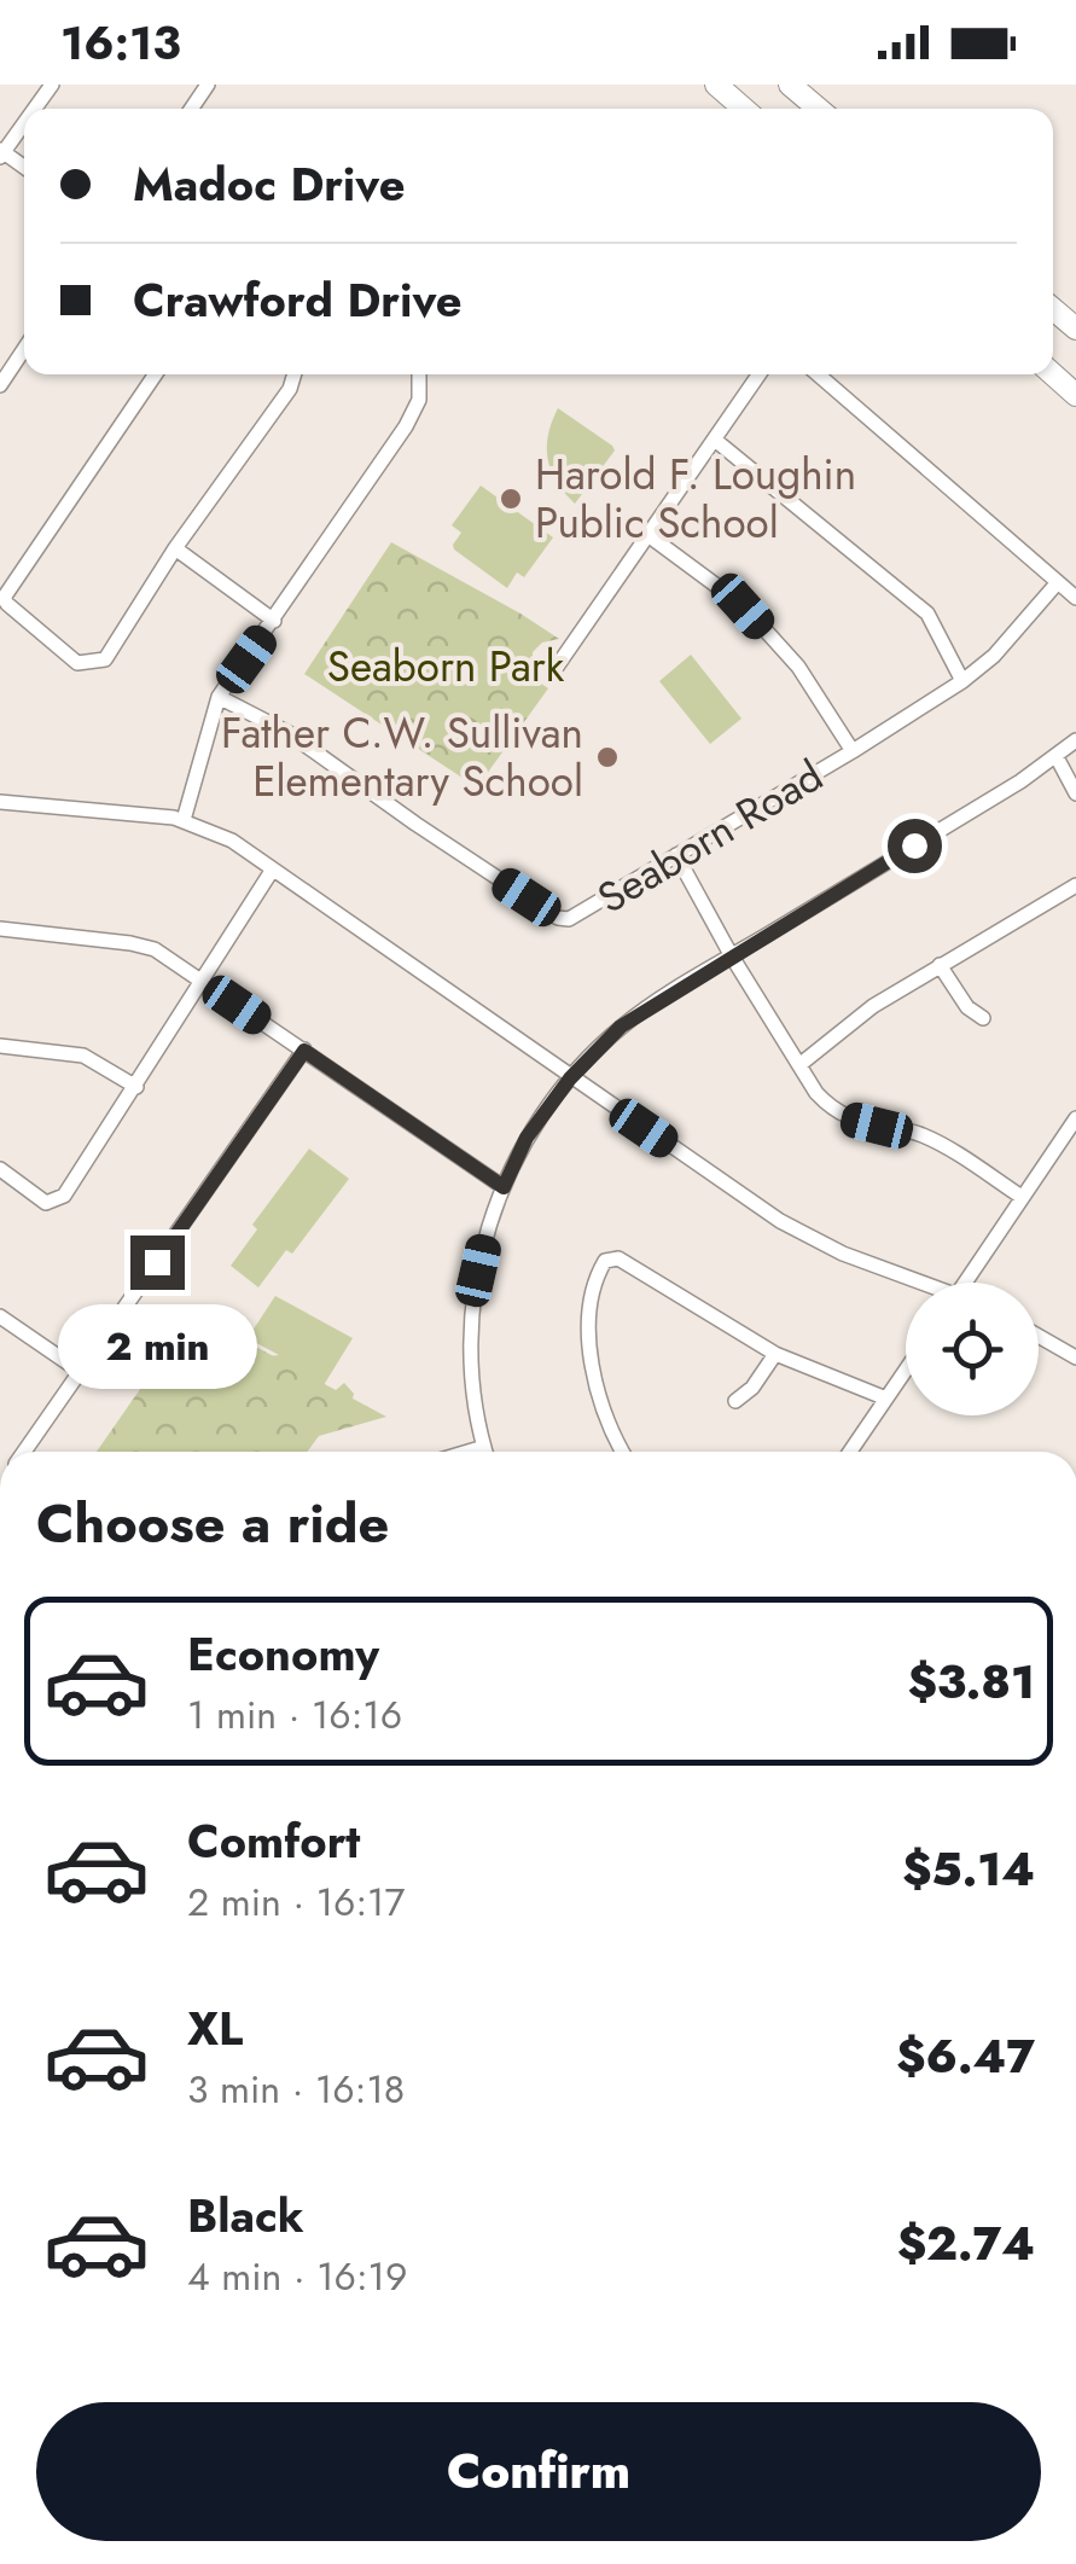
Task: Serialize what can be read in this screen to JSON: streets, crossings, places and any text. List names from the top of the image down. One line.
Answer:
{"streets":{"street":["Seaborn Road"]},"parks":["Seaborn Park"],"places":["Harold F. Loughin Public School","Father C.W. Sullivan Elementary School"],"page":{"status":"16:13","banner":["Madoc Drive","Crawford Drive"],"bubble":"2 min","heading":"Choose a ride","list":[{"name":"Economy","note":"1 min · 16:16","value":"$3.81"},{"name":"Comfort","note":"2 min · 16:17","value":"$5.14"},{"name":"XL","note":"3 min · 16:18","value":"$6.47"},{"name":"Black","note":"4 min · 16:19","value":"$2.74"}],"buttons":"Confirm"}}
